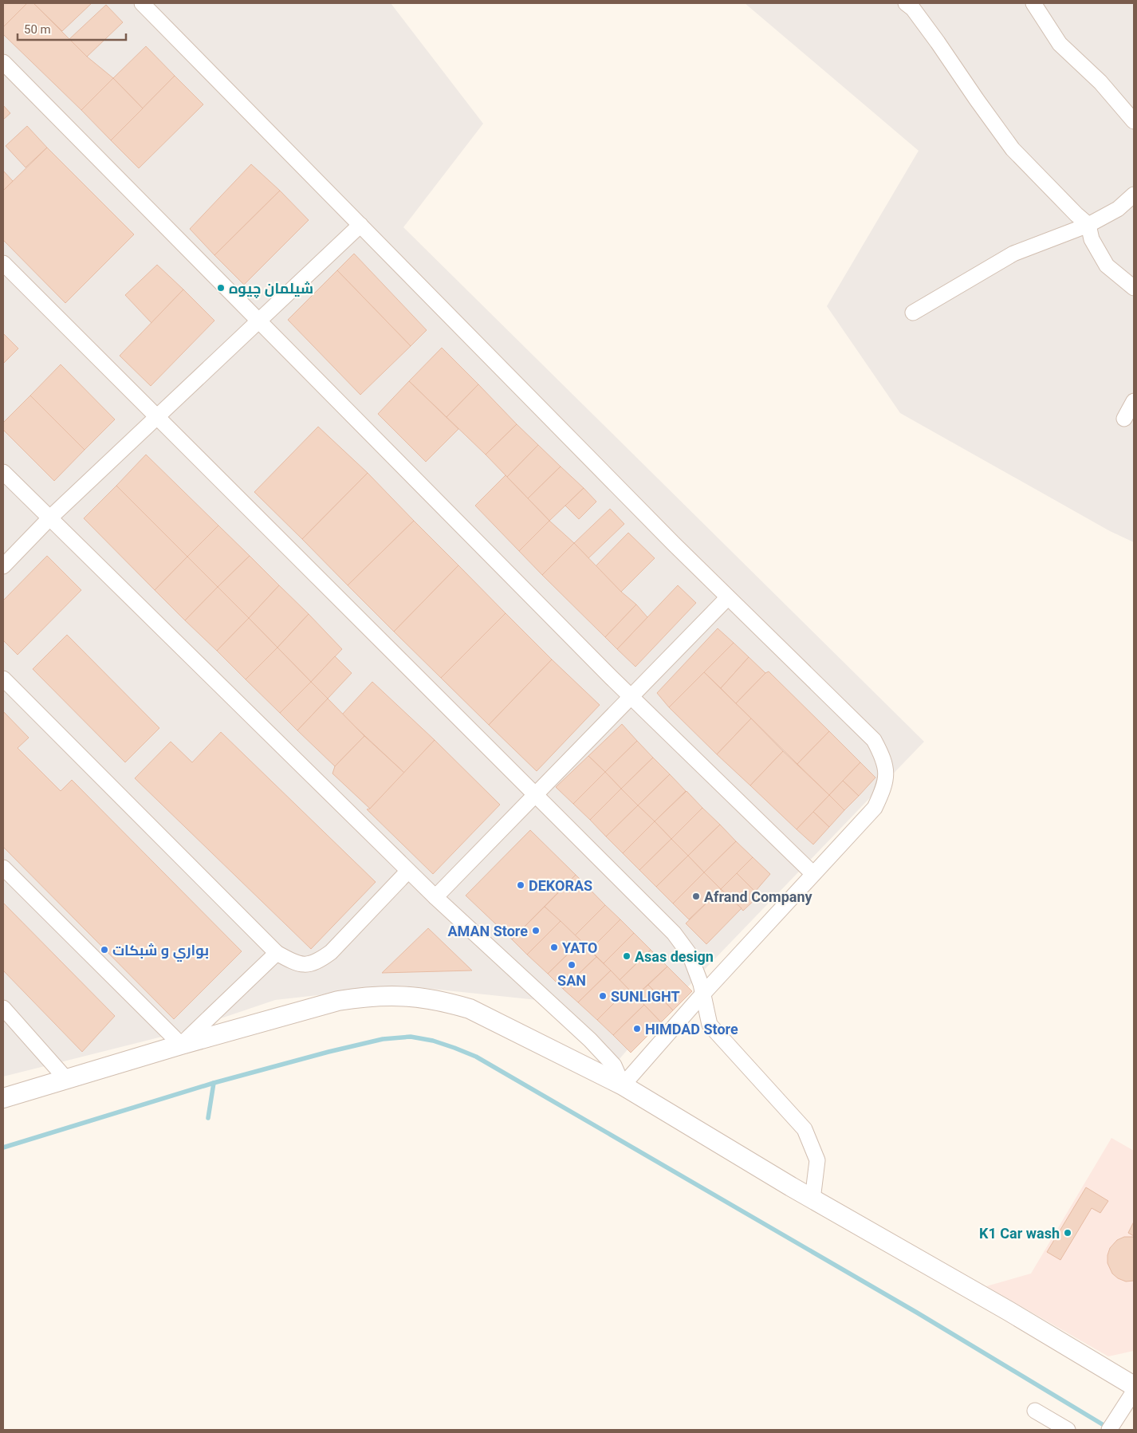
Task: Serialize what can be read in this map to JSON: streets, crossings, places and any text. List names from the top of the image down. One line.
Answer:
{"places":["شيلمان چیوه","DEKORAS","Afrand Company","AMAN Store","YATO","بواري و شبكات","Asas design","SAN","SUNLIGHT","HIMDAD Store","K1 Car wash"],"scale_bar":"50 m"}
